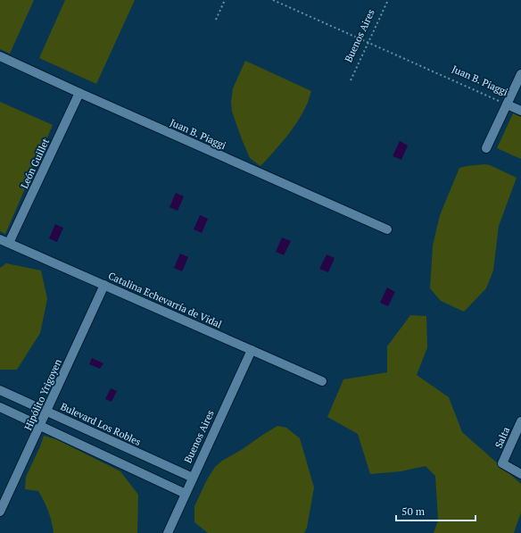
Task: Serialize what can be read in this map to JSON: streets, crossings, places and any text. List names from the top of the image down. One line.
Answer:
{"streets":{"street":["Buenos Aires","Juan B. Piaggi","León Guillet","Catalina Echevarría de Vidal","Hipólito Yrigoyen","Bulevard Los Robles","Salta"]},"crossings":[["Buenos Aires","Juan B. Piaggi"],["Buenos Aires","Catalina Echevarría de Vidal"],["Buenos Aires","Bulevard Los Robles"],["Juan B. Piaggi","León Guillet"],["León Guillet","Catalina Echevarría de Vidal"],["Catalina Echevarría de Vidal","Hipólito Yrigoyen"],["Hipólito Yrigoyen","Bulevard Los Robles"]],"scale_bar":"50 m"}
